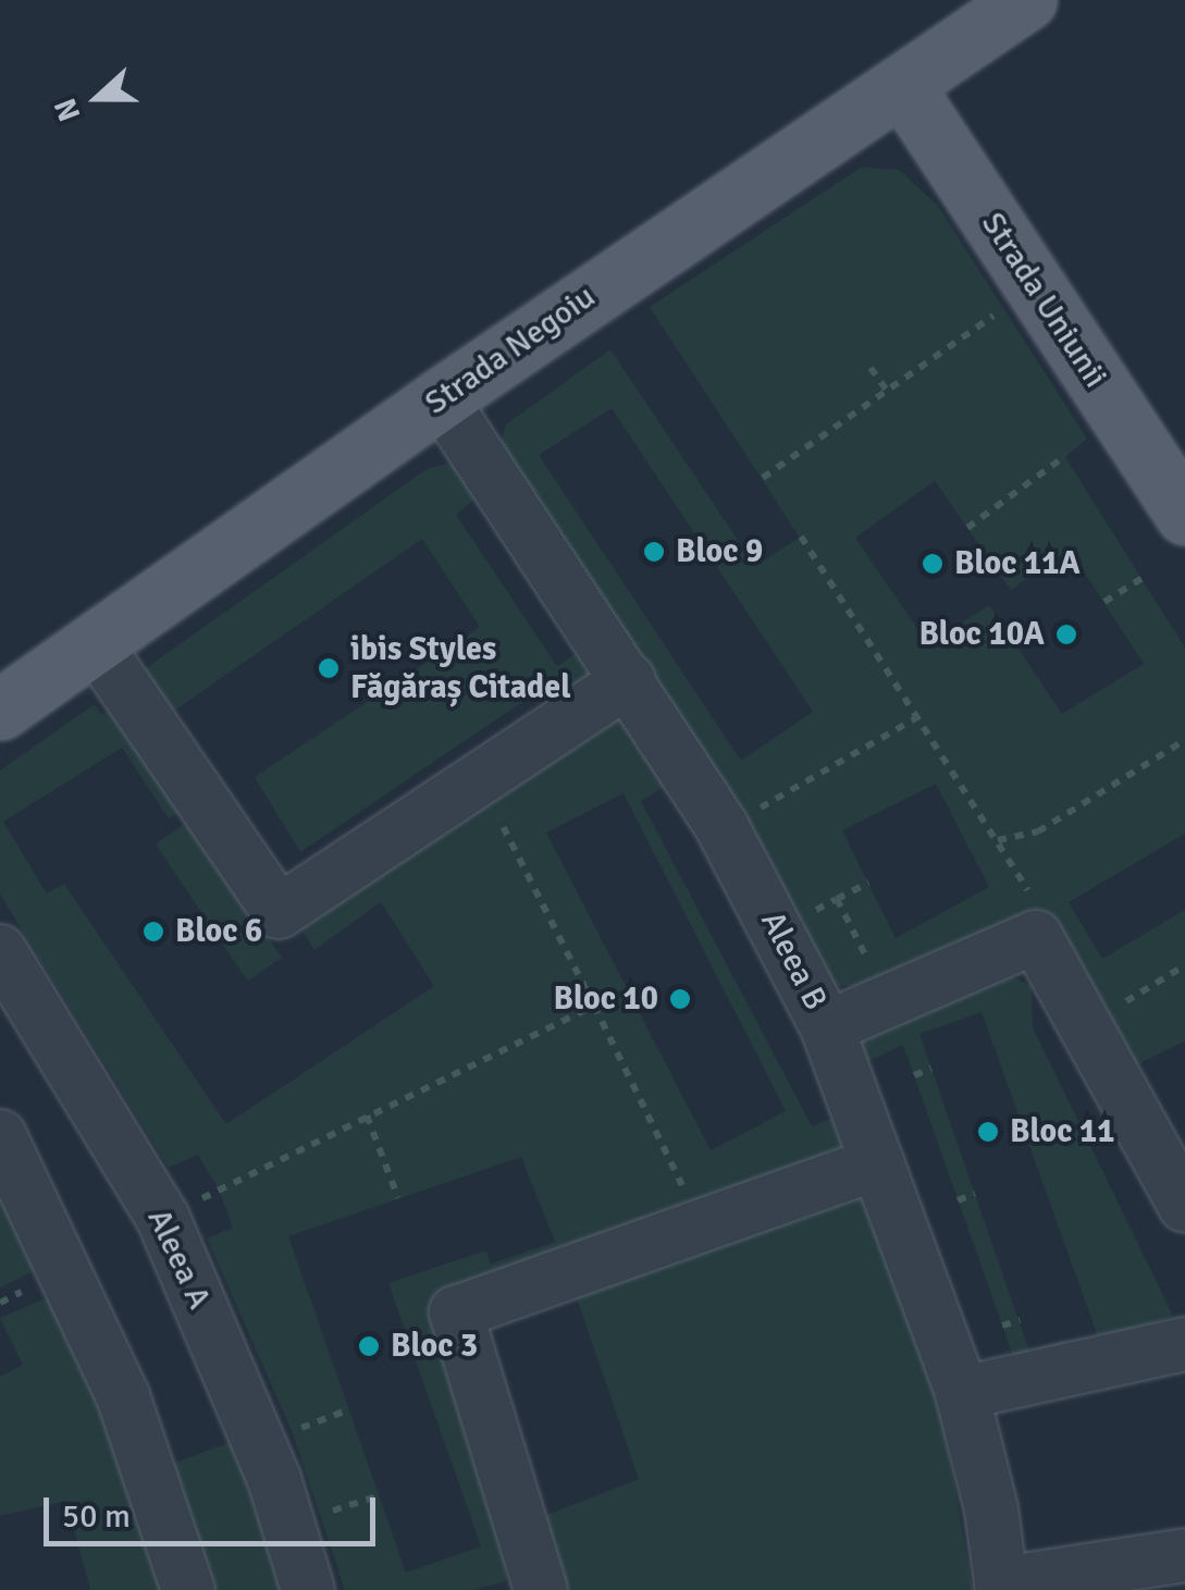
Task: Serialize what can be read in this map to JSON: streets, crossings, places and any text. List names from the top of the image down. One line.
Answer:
{"streets":{"main road":["Strada Uniunii","Strada Negoiu"],"street":["Aleea B","Aleea A"]},"crossings":[["Strada Uniunii","Strada Negoiu"],["Strada Negoiu","Aleea B"]],"places":["Bloc 9","Bloc 11A","Bloc 10A","ibis Styles Făgăraș Citadel","Bloc 6","Bloc 10","Bloc 11","Bloc 3"],"scale_bar":"50 m","north":"left"}
